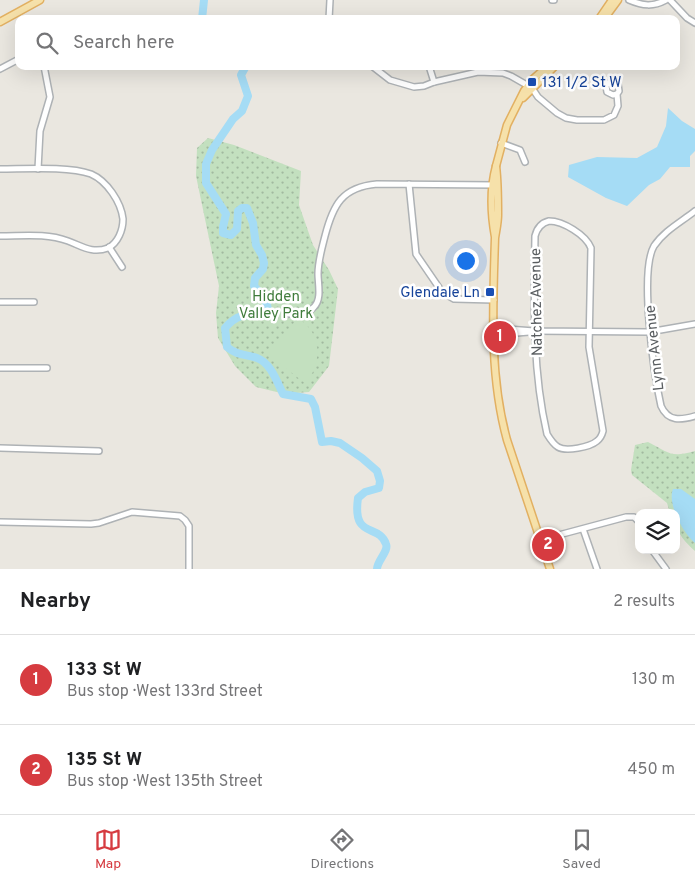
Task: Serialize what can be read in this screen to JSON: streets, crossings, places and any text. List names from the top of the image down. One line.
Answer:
{"streets":{"street":["Natchez Avenue","Lynn Avenue"]},"parks":["Hidden Valley Park"],"places":{"transit":["131 1/2 St W","Glendale Ln"]},"page":{"search":"Search here","pins":["1","2"],"heading":["Nearby","2 results"],"list":[{"mark":"1","name":"133 St W","note":"Bus stop · West 133rd Street","value":"130 m"},{"mark":"2","name":"135 St W","note":"Bus stop · West 135th Street","value":"450 m"}],"nav":["Map","Directions","Saved"]}}
